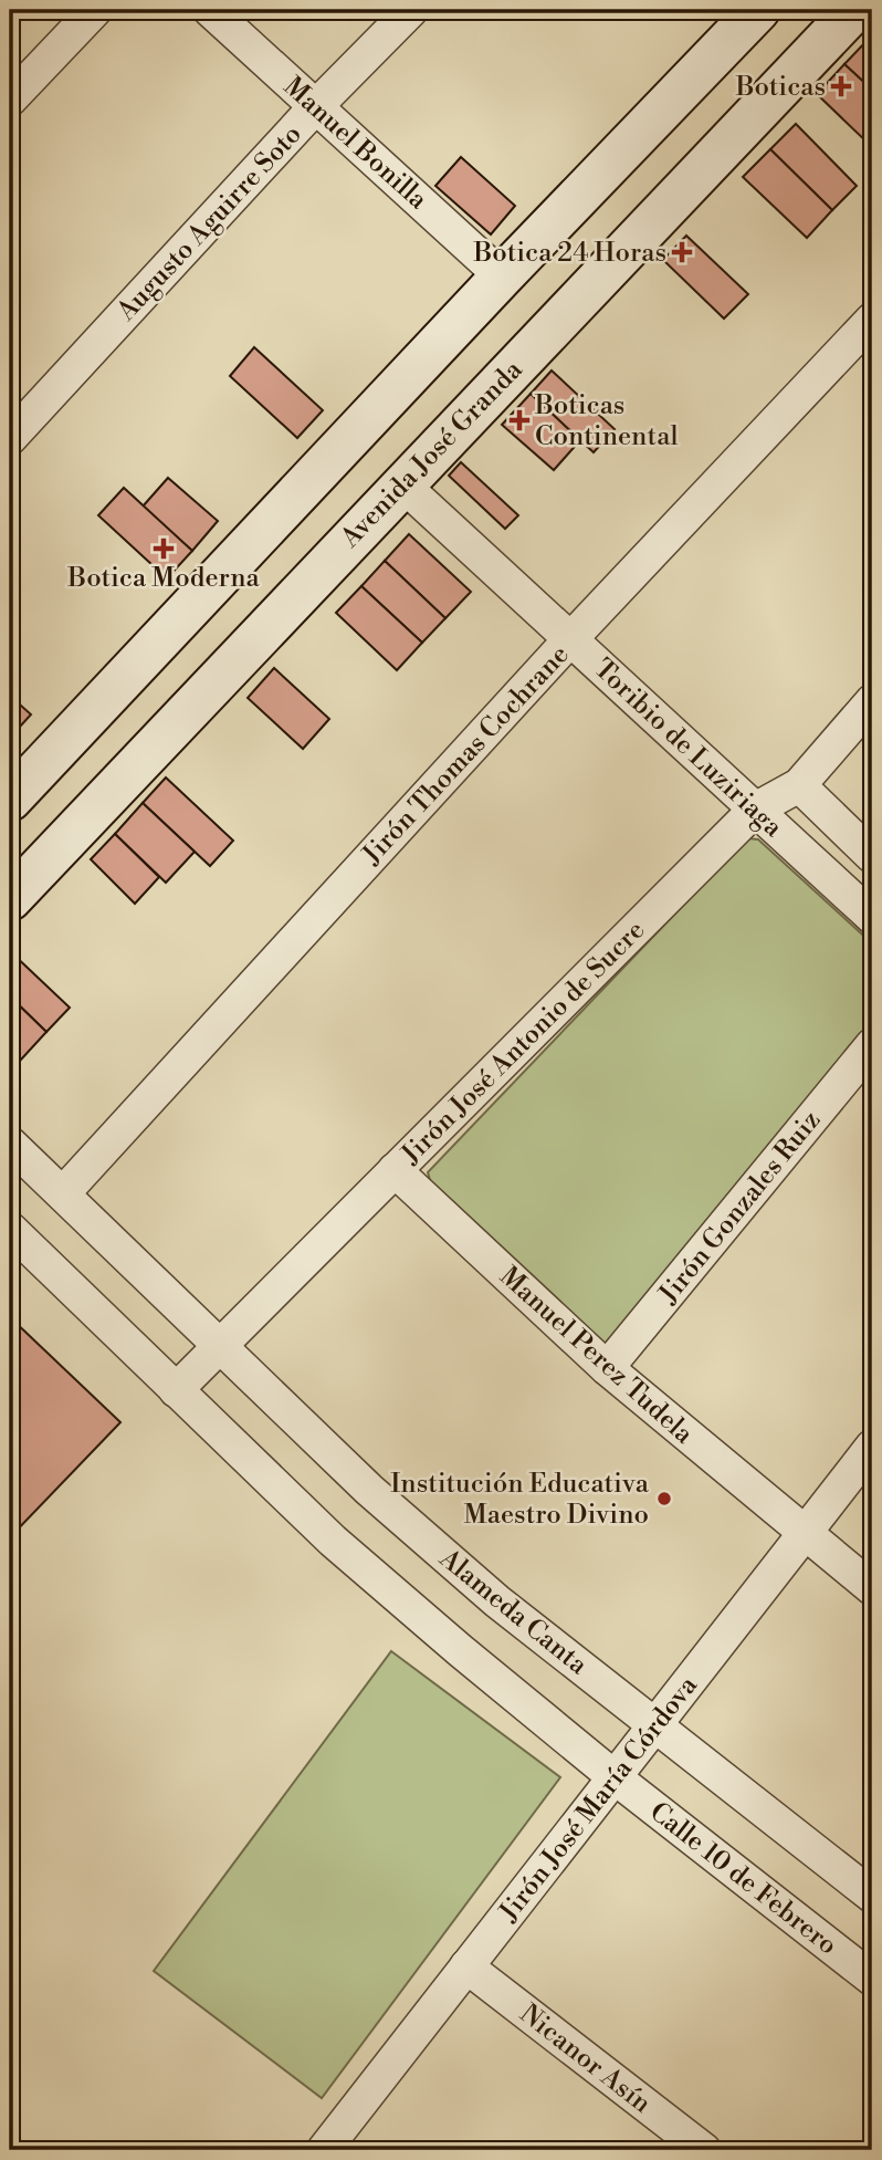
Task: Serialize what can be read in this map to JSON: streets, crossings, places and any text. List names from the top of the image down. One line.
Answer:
{"streets":{"main road":["Avenida José Granda"],"street":["Manuel Bonilla","Augusto Aguirre Soto","Toribio de Luziriaga","Jirón Thomas Cochrane","Jirón José Antonio de Sucre","Jirón Gonzales Ruiz","Manuel Perez Tudela","Alameda Canta","Jirón José María Córdova","Calle 10 de Febrero","Nicanor Asín"]},"crossings":[["Manuel Bonilla","Augusto Aguirre Soto"],["Avenida José Granda","Toribio de Luziriaga"],["Toribio de Luziriaga","Jirón Thomas Cochrane"],["Toribio de Luziriaga","Jirón José Antonio de Sucre"],["Jirón Thomas Cochrane","Alameda Canta"],["Jirón José Antonio de Sucre","Manuel Perez Tudela"],["Jirón José Antonio de Sucre","Alameda Canta"],["Jirón Gonzales Ruiz","Manuel Perez Tudela"],["Manuel Perez Tudela","Jirón José María Córdova"],["Alameda Canta","Jirón José María Córdova"],["Jirón José María Córdova","Calle 10 de Febrero"],["Jirón José María Córdova","Nicanor Asín"]],"places":{"health":["Boticas","Botica 24 Horas","Boticas Continental","Botica Moderna"],"other":["Institución Educativa Maestro Divino"]}}
